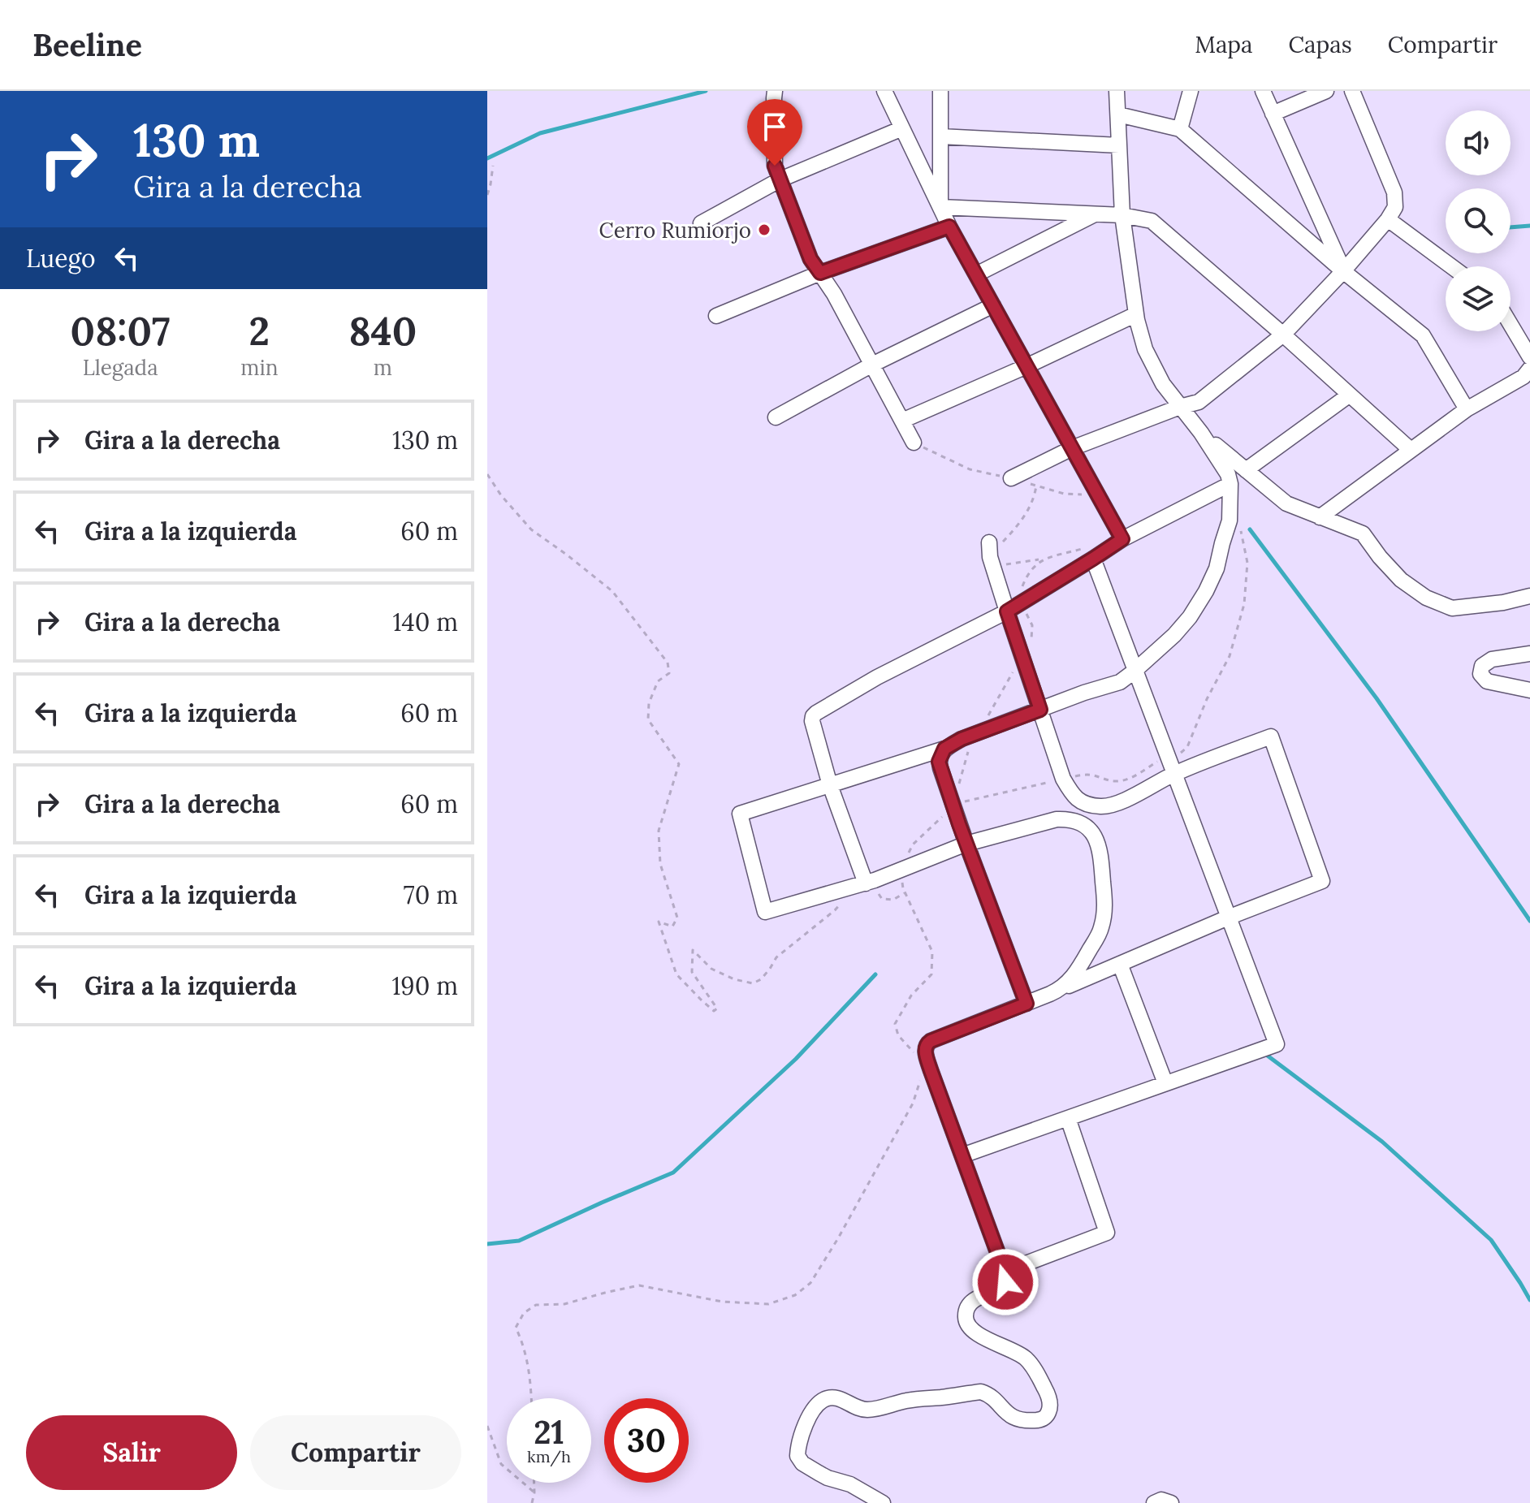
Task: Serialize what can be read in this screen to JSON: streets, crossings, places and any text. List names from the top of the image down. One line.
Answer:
{"places":["Cerro Rumiorjo"],"page":{"header":"Beeline","nav":["Mapa","Capas","Compartir"],"turn":["130 m","Gira a la derecha"],"then":"Luego","eta":["08:07","Llegada","2","min","840","m"],"list":[{"name":"Gira a la derecha","value":"130 m"},{"name":"Gira a la izquierda","value":"60 m"},{"name":"Gira a la derecha","value":"140 m"},{"name":"Gira a la izquierda","value":"60 m"},{"name":"Gira a la derecha","value":"60 m"},{"name":"Gira a la izquierda","value":"70 m"},{"name":"Gira a la izquierda","value":"190 m"}],"speed":"21 km/h","limit":"30","buttons":["Salir","Compartir"]}}
